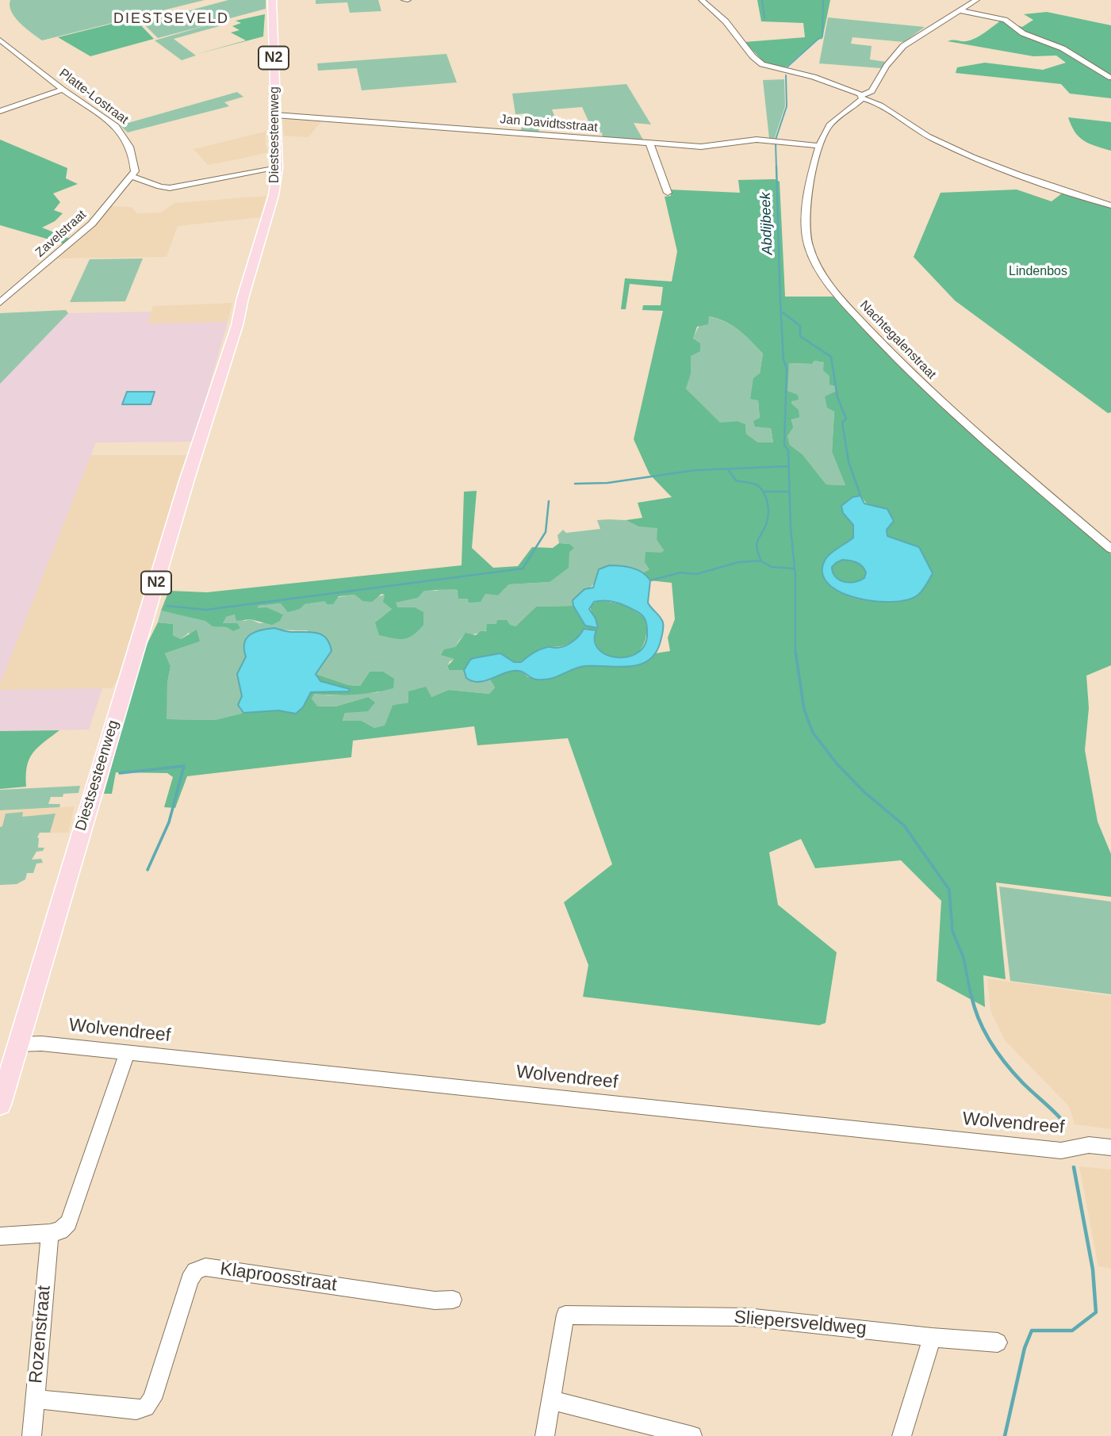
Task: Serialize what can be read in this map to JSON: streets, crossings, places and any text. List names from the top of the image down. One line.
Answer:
{"streets":{"main road":["N2","Diestsesteenweg"],"street":["Platte-Lostraat","Jan Davidtsstraat","Zavelstraat","Nachtegalenstraat","Wolvendreef","Klaproosstraat","Sliepersveldweg","Rozenstraat"]},"crossings":[["Platte-Lostraat","Zavelstraat"],["Jan Davidtsstraat","Diestsesteenweg"],["Jan Davidtsstraat","Nachtegalenstraat"],["Diestsesteenweg","Wolvendreef"],["Klaproosstraat","Rozenstraat"]],"districts":["DIESTSEVELD"],"water":["Abdijbeek"],"parks":["Lindenbos"]}
